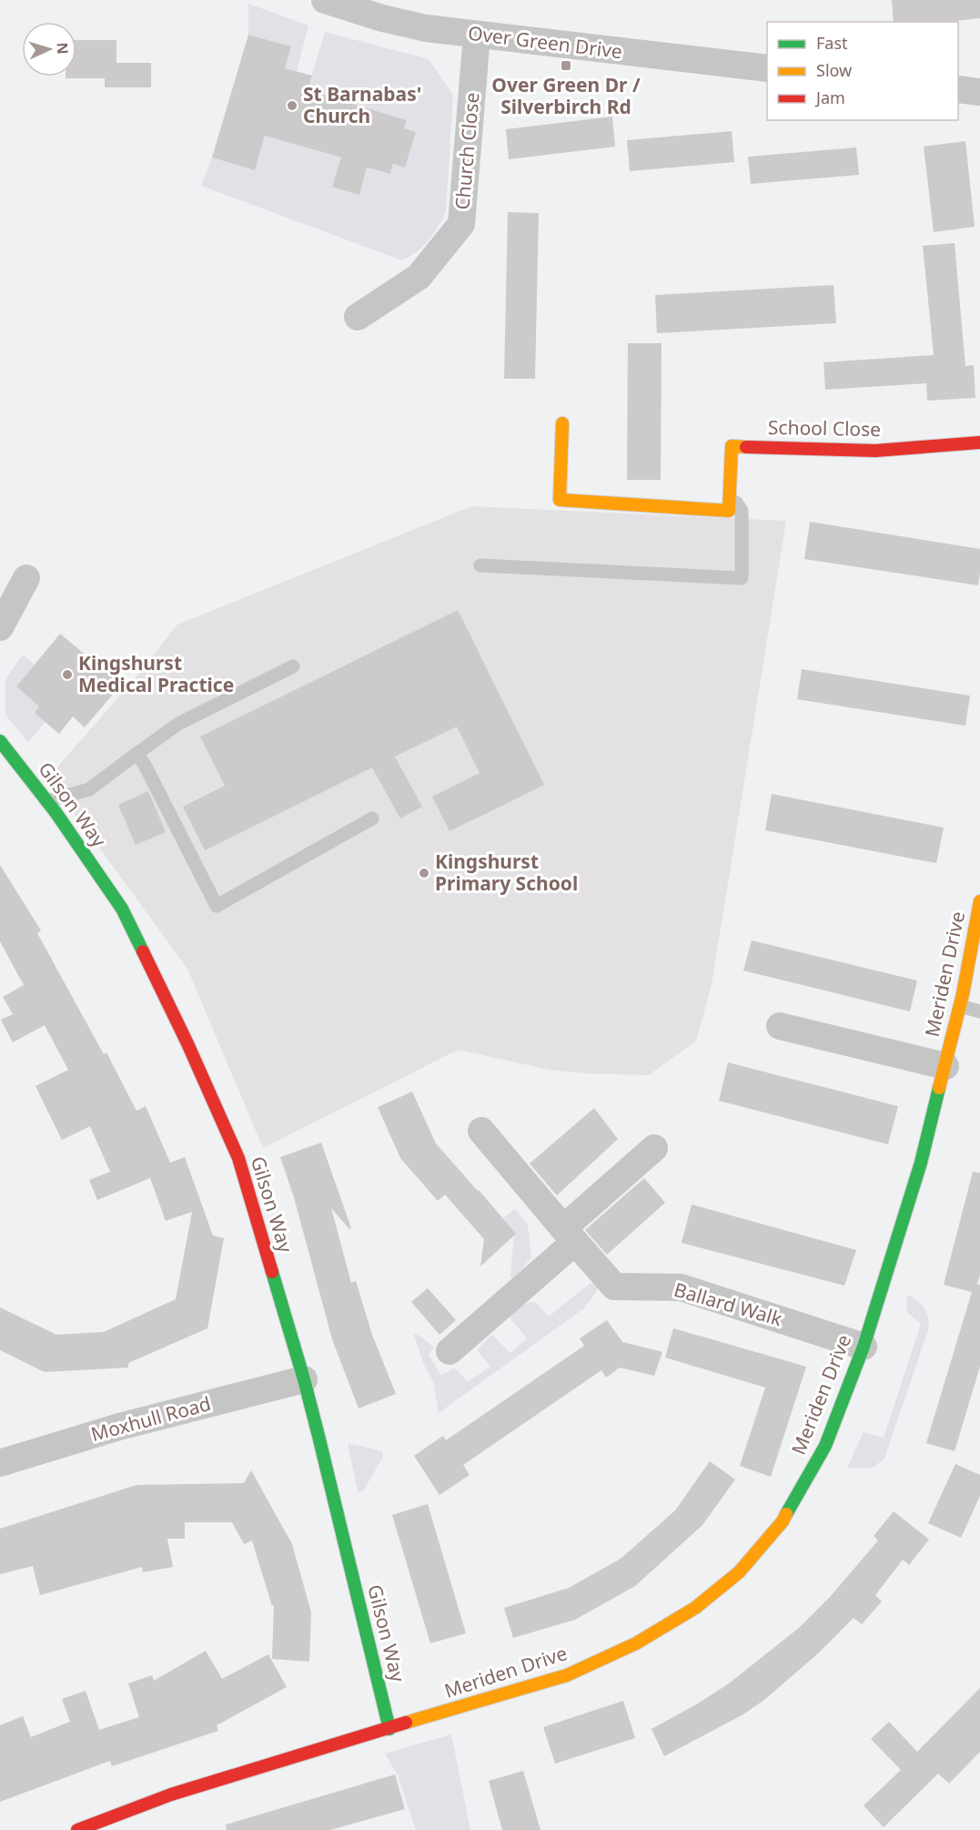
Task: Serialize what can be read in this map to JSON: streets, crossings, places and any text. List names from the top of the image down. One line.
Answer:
{"streets":{"street":["Over Green Drive","Church Close","School Close","Gilson Way","Meriden Drive","Ballard Walk","Moxhull Road"]},"crossings":[["Over Green Drive","Church Close"],["Gilson Way","Meriden Drive"],["Gilson Way","Moxhull Road"],["Meriden Drive","Ballard Walk"]],"places":{"transit":["Over Green Dr / Silverbirch Rd"],"other":["St Barnabas' Church","Kingshurst Medical Practice","Kingshurst Primary School"]},"legend":["Fast","Slow","Jam"],"north":"right"}
